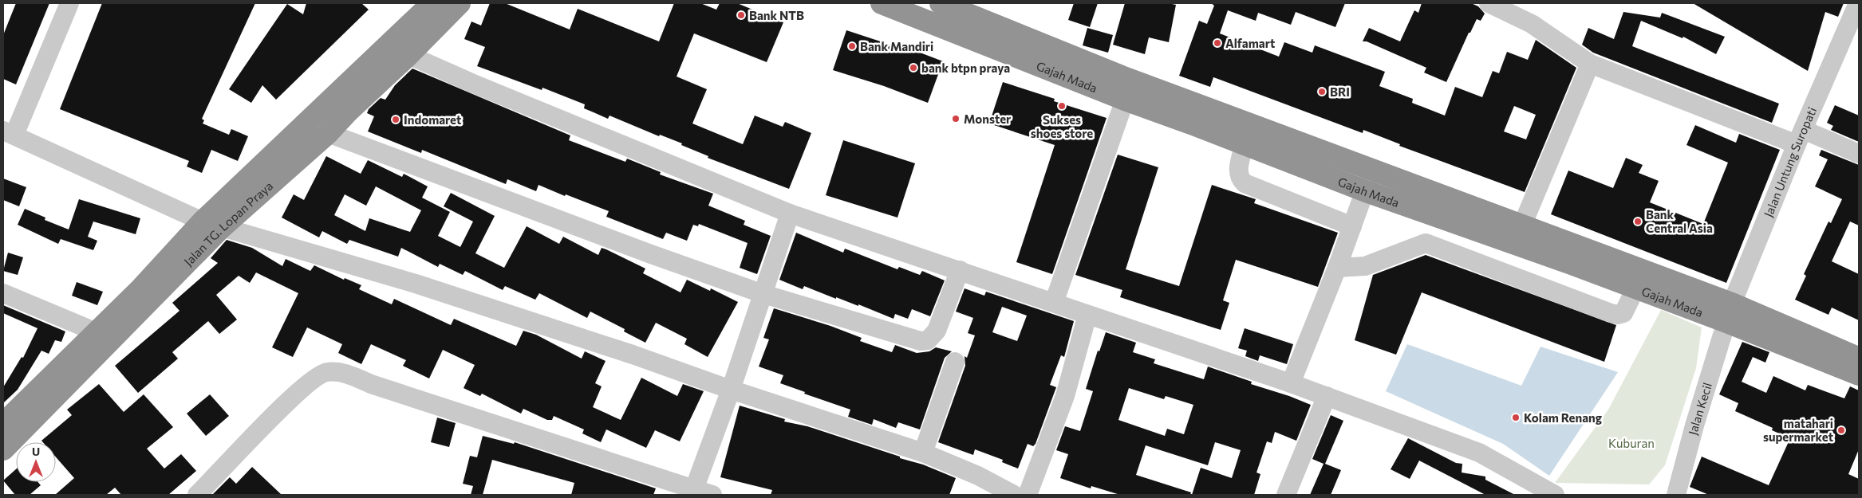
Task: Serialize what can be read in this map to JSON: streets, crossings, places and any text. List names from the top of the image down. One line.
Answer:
{"streets":{"highway":["Gajah Mada","Jalan TG. Lopan Praya"],"street":["Jalan Untung Suropati","Jalan Kecil"]},"crossings":[["Gajah Mada","Jalan Untung Suropati"],["Gajah Mada","Jalan Kecil"],["Jalan Untung Suropati","Jalan Kecil"]],"parks":["Kuburan"],"places":["Bank NTB","Alfamart","Bank Mandiri","bank btpn praya","BRI","Sukses shoes store","Monster","Indomaret","Bank Central Asia","Kolam Renang","matahari supermarket"],"north":"top"}
